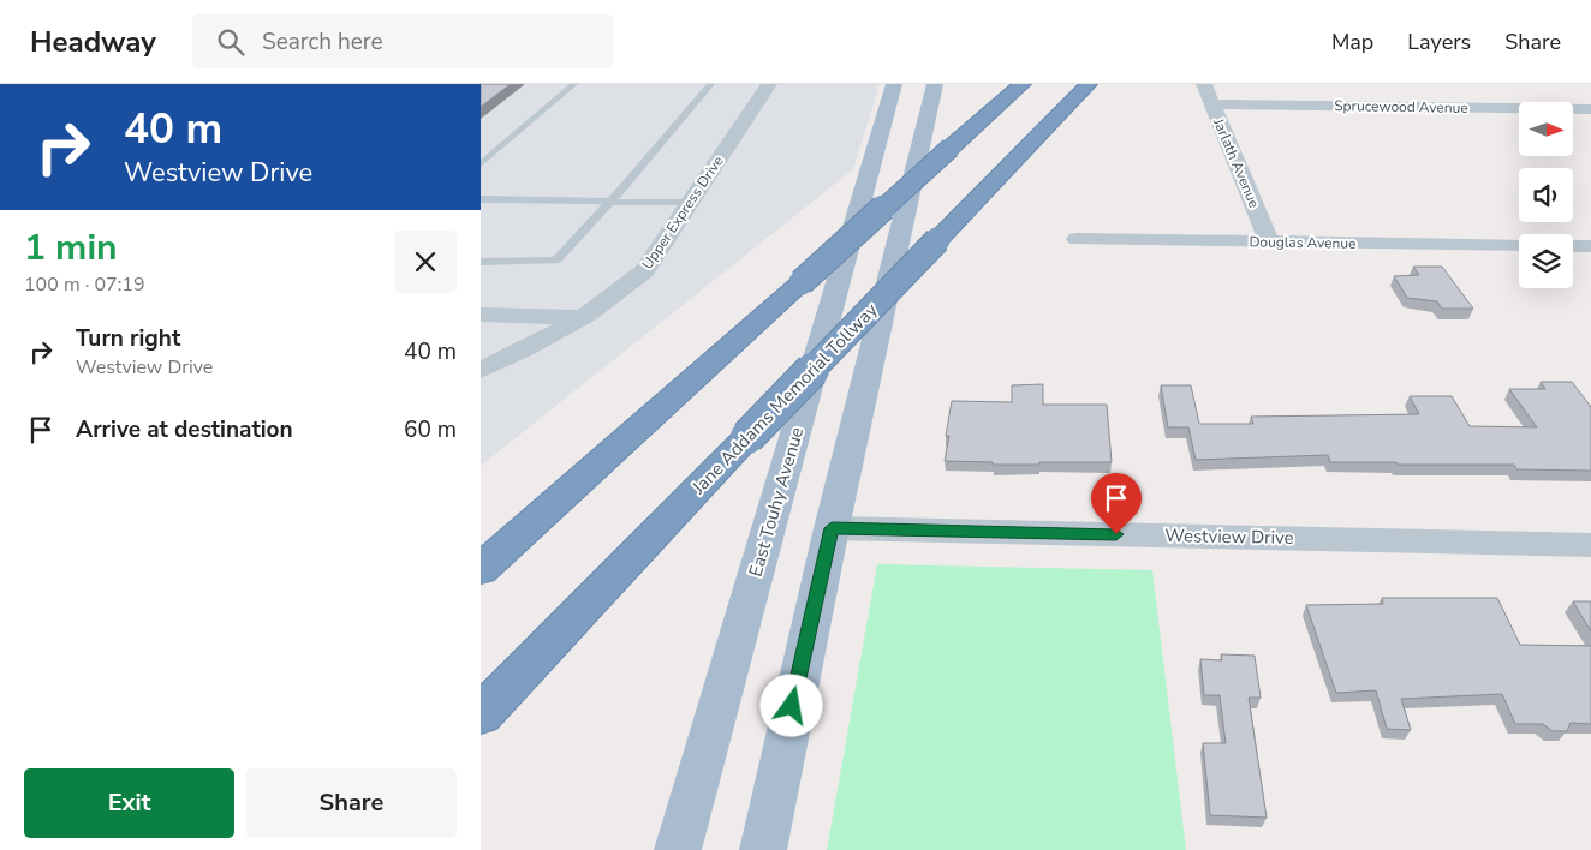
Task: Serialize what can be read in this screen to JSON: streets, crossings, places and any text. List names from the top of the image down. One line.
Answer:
{"streets":{"highway":["Jane Addams Memorial Tollway"],"main road":["East Touhy Avenue"],"street":["Sprucewood Avenue","Jarlath Avenue","Upper Express Drive","Douglas Avenue","Westview Drive"]},"crossings":[["Sprucewood Avenue","Jarlath Avenue"],["Jarlath Avenue","Douglas Avenue"]],"north":"right","page":{"header":"Headway","search":"Search here","nav":["Map","Layers","Share"],"turn":["40 m","Westview Drive"],"heading":["1 min","100 m · 07:19"],"list":[{"name":"Turn right","note":"Westview Drive","value":"40 m"},{"name":"Arrive at destination","value":"60 m"}],"buttons":["Exit","Share"]}}
